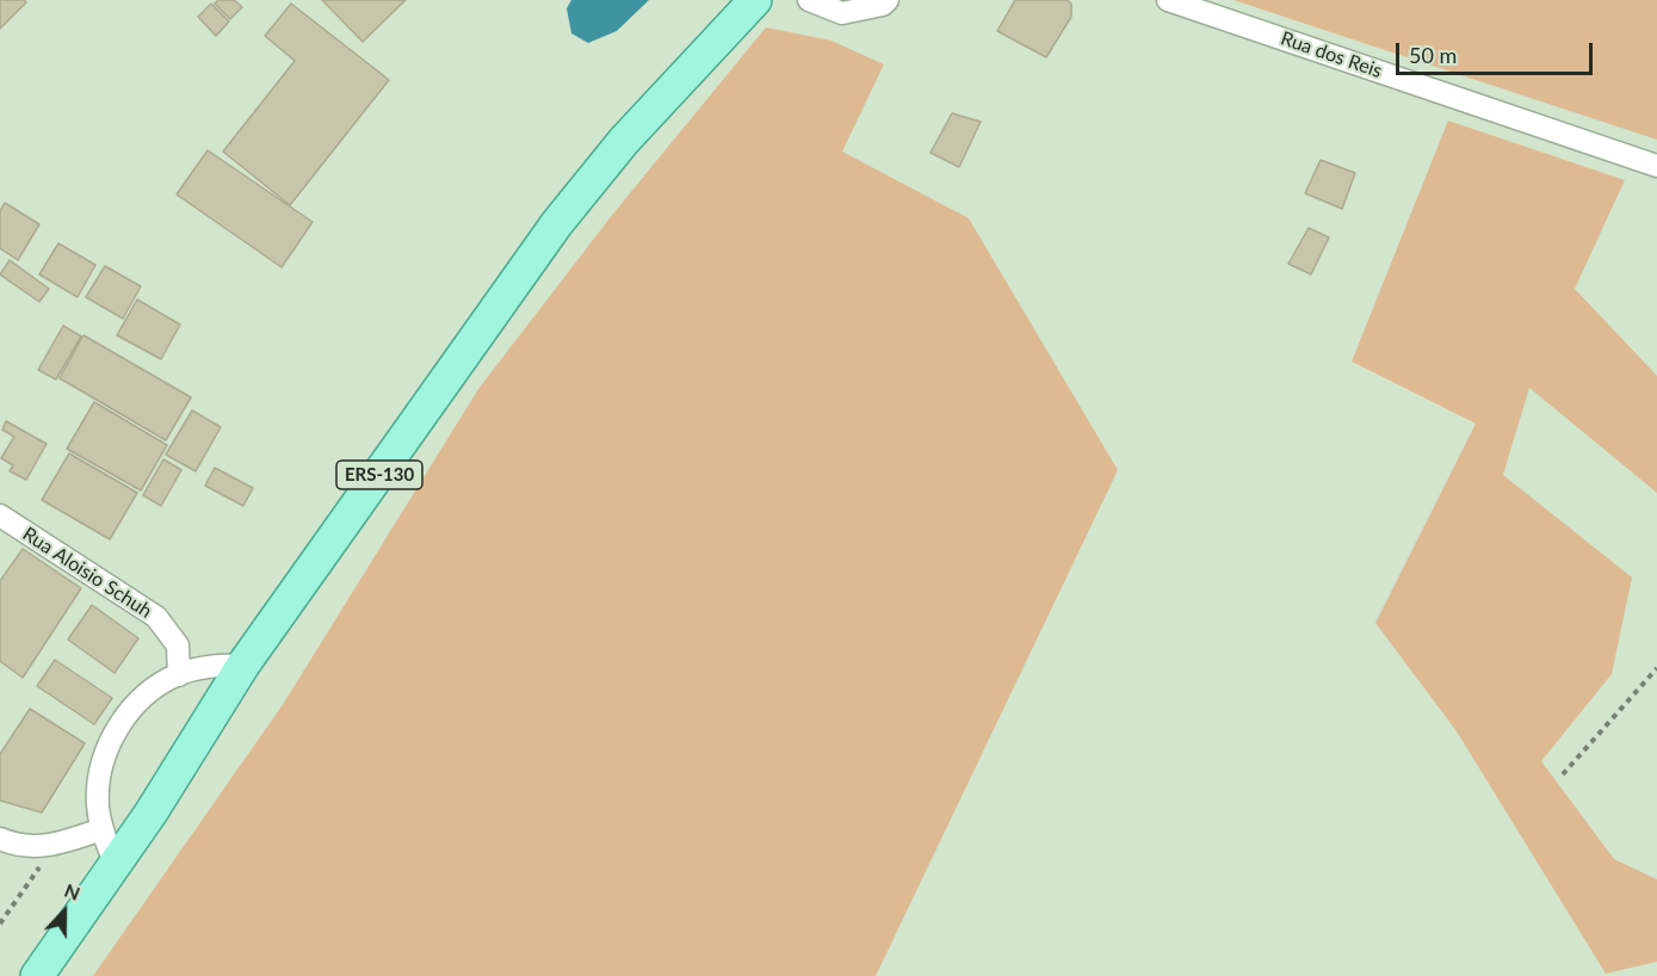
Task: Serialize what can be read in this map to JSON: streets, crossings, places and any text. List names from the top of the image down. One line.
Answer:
{"streets":{"main road":["ERS-130"],"street":["Rua dos Reis","Rua Aloisio Schuh"]},"scale_bar":"50 m","north":"top"}
